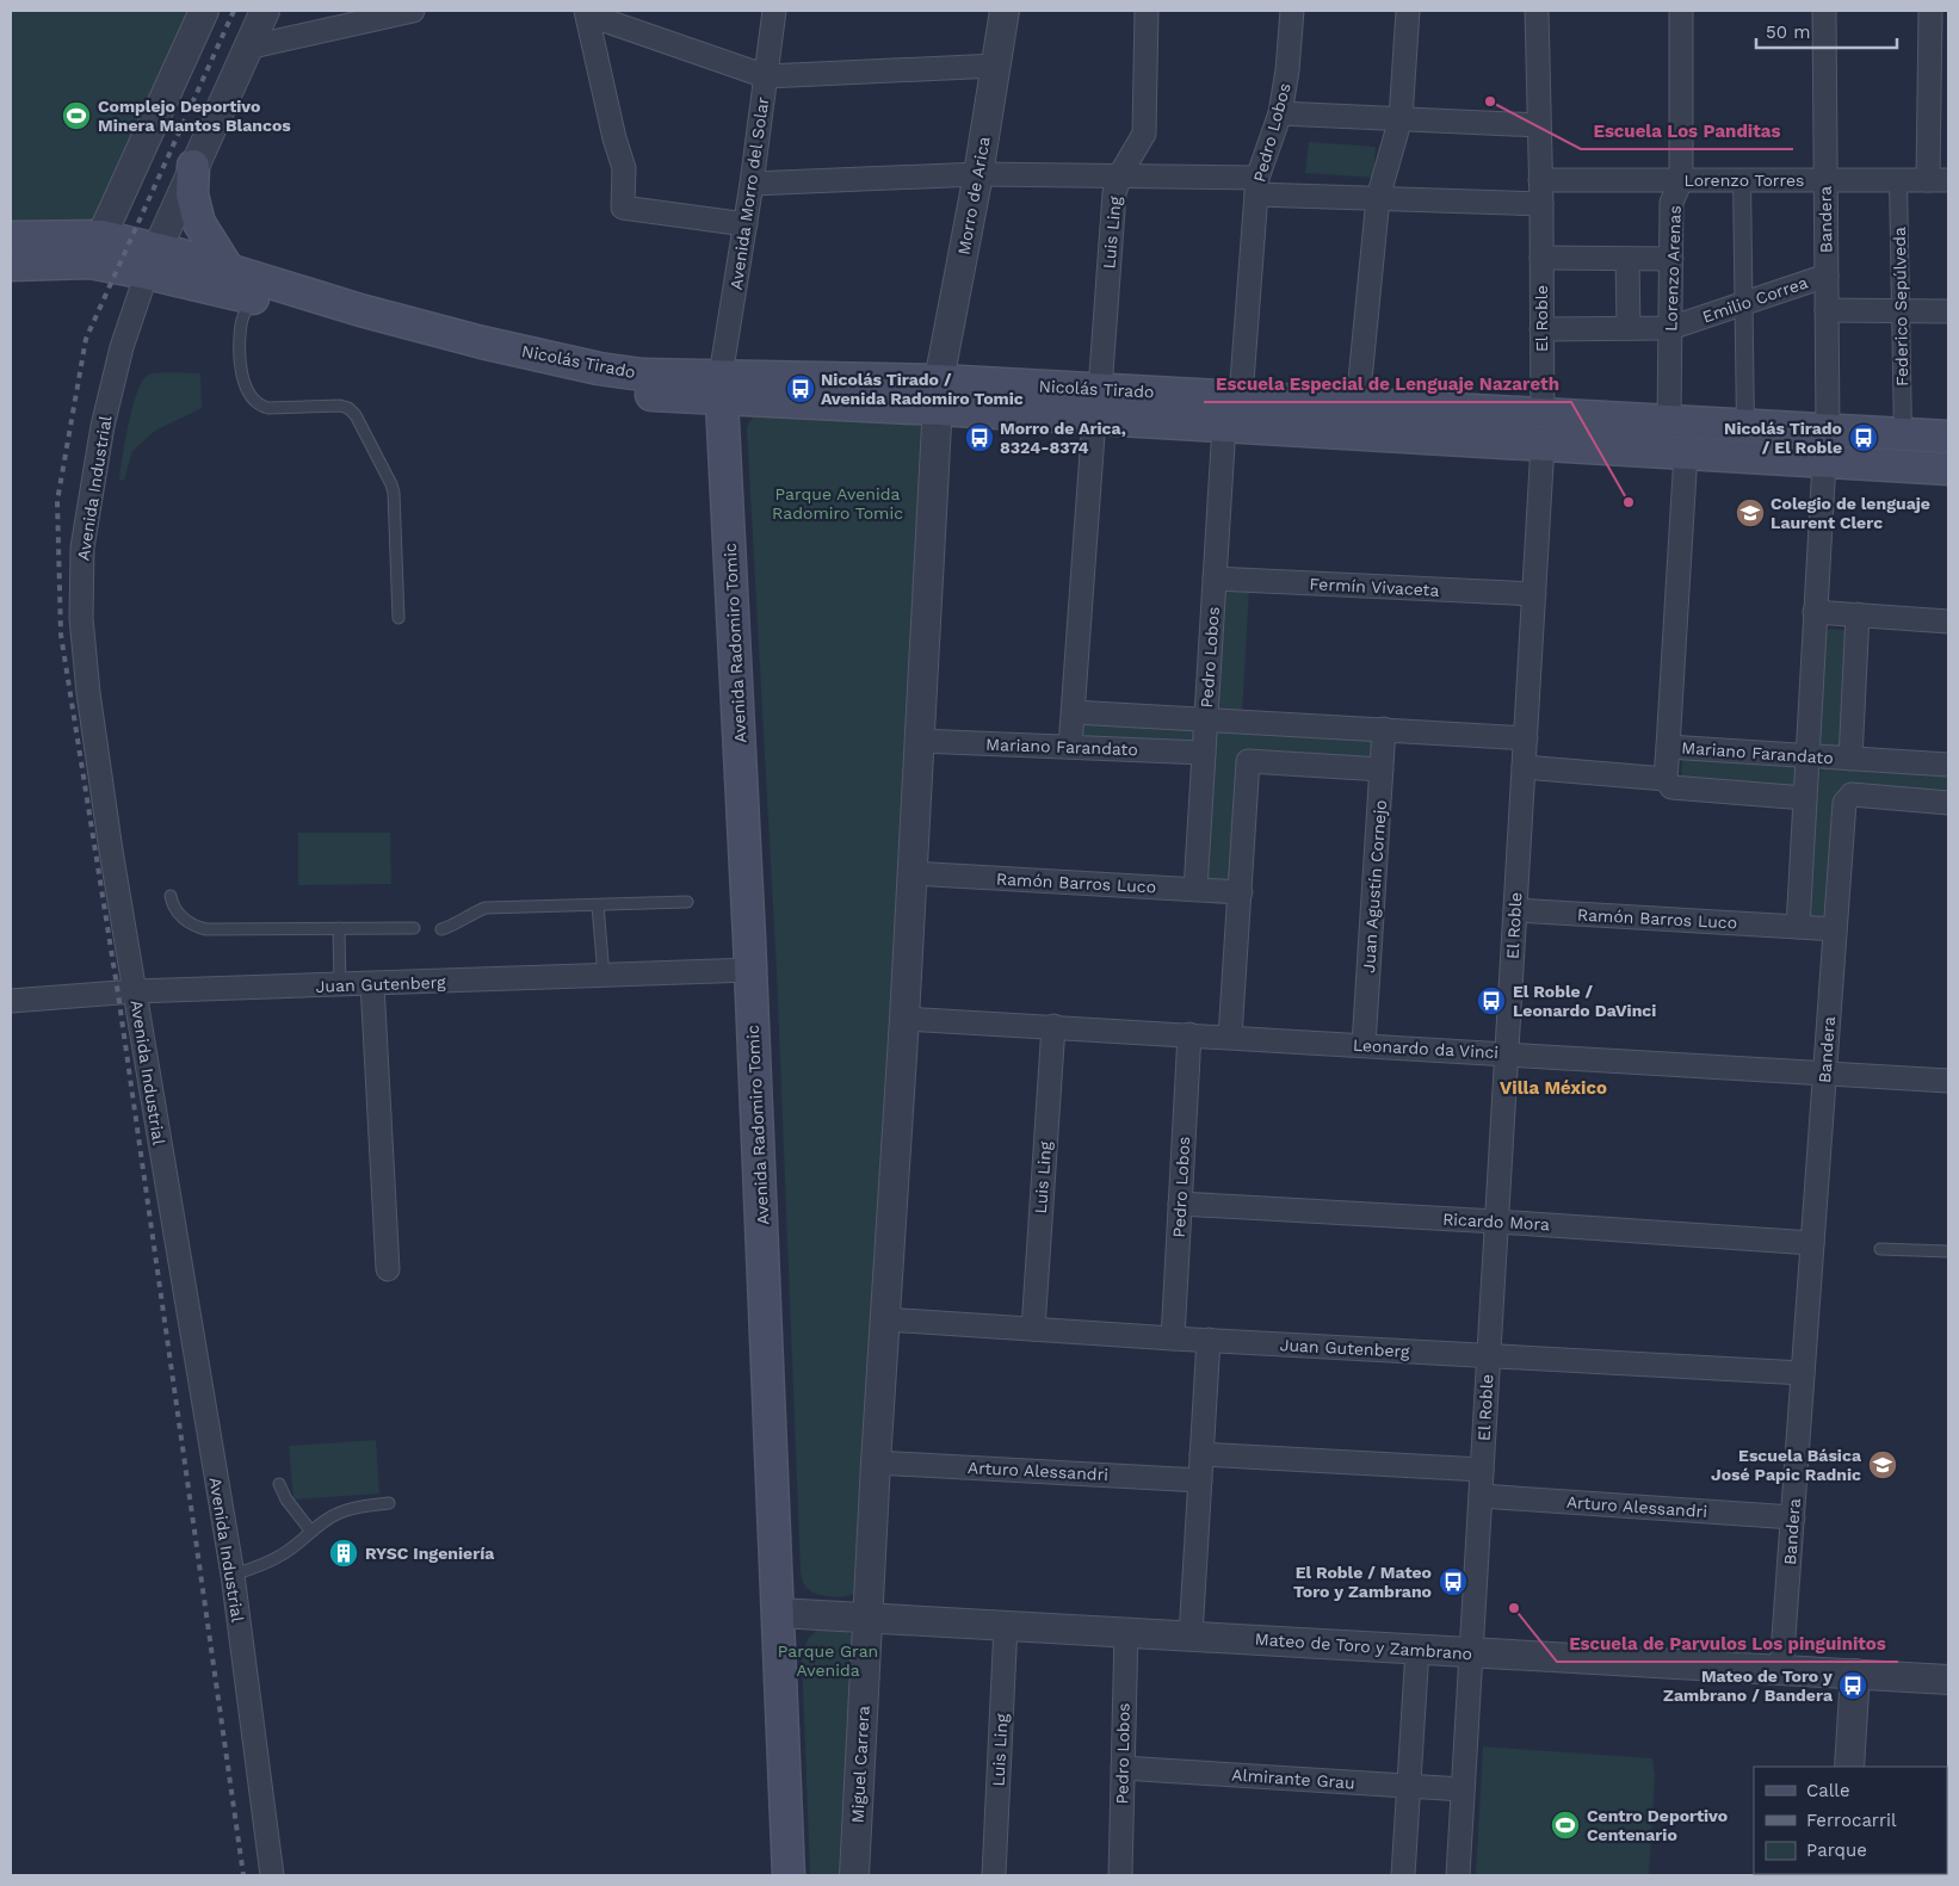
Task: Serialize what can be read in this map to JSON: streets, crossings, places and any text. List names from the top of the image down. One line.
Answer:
{"streets":{"main road":["Nicolás Tirado","Avenida Radomiro Tomic"],"street":["Pedro Lobos","Lorenzo Torres","Avenida Morro del Solar","Morro de Arica","Bandera","Luis Ling","Lorenzo Arenas","Emilio Correa","Federico Sepúlveda","El Roble","Avenida Industrial","Fermín Vivaceta","Mariano Farandato","Ramón Barros Luco","Juan Agustín Cornejo","Juan Gutenberg","Leonardo da Vinci","Ricardo Mora","Arturo Alessandri","Mateo de Toro y Zambrano","Miguel Carrera","Almirante Grau"]},"crossings":[["Pedro Lobos","Nicolás Tirado"],["Pedro Lobos","Fermín Vivaceta"],["Pedro Lobos","Mariano Farandato"],["Pedro Lobos","Ramón Barros Luco"],["Pedro Lobos","Juan Gutenberg"],["Pedro Lobos","Leonardo da Vinci"],["Pedro Lobos","Ricardo Mora"],["Pedro Lobos","Mateo de Toro y Zambrano"],["Pedro Lobos","Almirante Grau"],["Lorenzo Torres","Bandera"],["Lorenzo Torres","Lorenzo Arenas"],["Lorenzo Torres","Federico Sepúlveda"],["Lorenzo Torres","El Roble"],["Avenida Morro del Solar","Nicolás Tirado"],["Avenida Morro del Solar","Avenida Radomiro Tomic"],["Morro de Arica","Nicolás Tirado"],["Bandera","Emilio Correa"],["Bandera","Nicolás Tirado"],["Bandera","Juan Gutenberg"],["Bandera","Leonardo da Vinci"],["Bandera","Ricardo Mora"],["Bandera","Arturo Alessandri"],["Bandera","Mateo de Toro y Zambrano"],["Luis Ling","Nicolás Tirado"],["Luis Ling","Mariano Farandato"],["Luis Ling","Juan Gutenberg"],["Luis Ling","Leonardo da Vinci"],["Luis Ling","Mateo de Toro y Zambrano"],["Lorenzo Arenas","Emilio Correa"],["Lorenzo Arenas","Nicolás Tirado"],["Emilio Correa","El Roble"],["Federico Sepúlveda","Nicolás Tirado"],["El Roble","Nicolás Tirado"],["El Roble","Fermín Vivaceta"],["El Roble","Mariano Farandato"],["El Roble","Ramón Barros Luco"],["El Roble","Juan Gutenberg"],["El Roble","Leonardo da Vinci"],["El Roble","Ricardo Mora"],["El Roble","Arturo Alessandri"],["El Roble","Mateo de Toro y Zambrano"],["El Roble","Almirante Grau"],["Nicolás Tirado","Avenida Industrial"],["Nicolás Tirado","Avenida Radomiro Tomic"],["Avenida Industrial","Juan Gutenberg"],["Avenida Radomiro Tomic","Juan Gutenberg"],["Avenida Radomiro Tomic","Mateo de Toro y Zambrano"],["Mariano Farandato","Juan Agustín Cornejo"],["Juan Agustín Cornejo","Leonardo da Vinci"],["Mateo de Toro y Zambrano","Miguel Carrera"]],"districts":["Villa México"],"parks":["Parque Avenida Radomiro Tomic","Parque Gran Avenida"],"places":{"other":["Escuela Los Panditas","Escuela Especial de Lenguaje Nazareth","Escuela de Parvulos Los pinguinitos"],"sports":["Complejo Deportivo Minera Mantos Blancos","Centro Deportivo Centenario"],"bus stop":["Nicolás Tirado / Avenida Radomiro Tomic","Morro de Arica, 8324-8374","Nicolás Tirado / El Roble","El Roble / Leonardo DaVinci","El Roble / Mateo Toro y Zambrano","Mateo de Toro y Zambrano / Bandera"],"school or university":["Colegio de lenguaje Laurent Clerc","Escuela Básica José Papic Radnic"],"building":["RYSC Ingeniería"]},"legend":["Calle","Ferrocarril","Parque"],"scale_bar":"50 m"}
